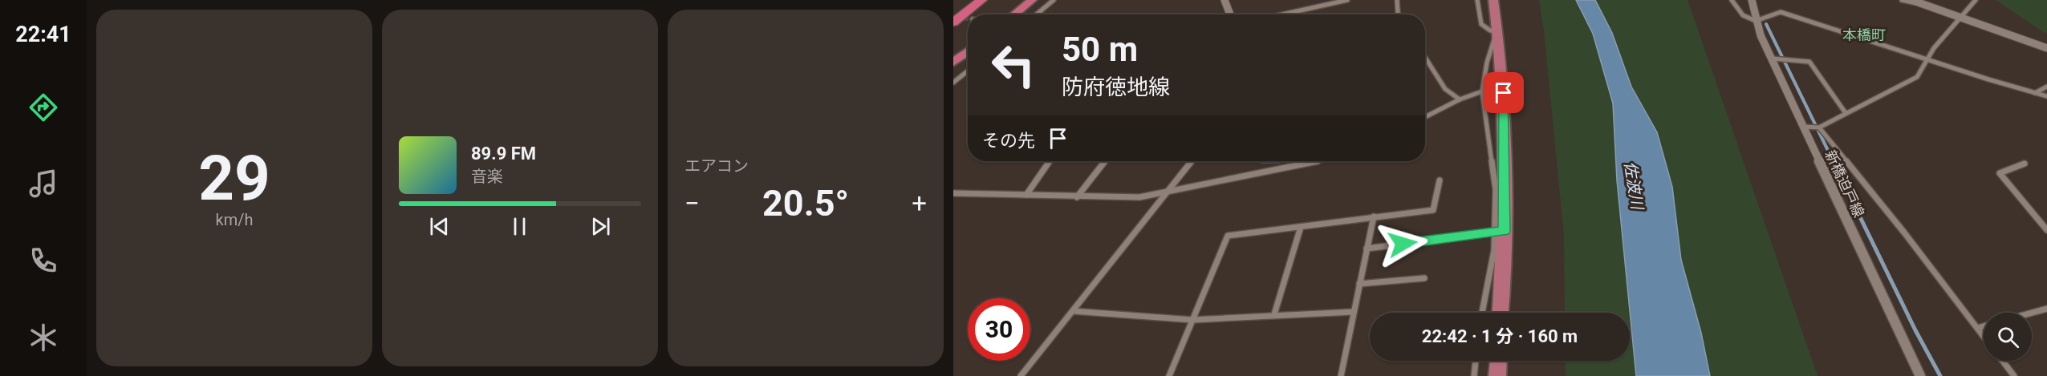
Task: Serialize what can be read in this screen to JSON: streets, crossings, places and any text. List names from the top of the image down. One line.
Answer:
{"streets":{"street":["新橋迫戸線"]},"districts":["本橋町"],"water":["佐波川"],"page":{"tabs":"22:41","tile":[["29","km/h"],"エアコン"],"turn":["50 m","防府徳地線"],"then":"その先","song":["89.9 FM","音楽"],"heat":["−","20.5°","+"],"limit":"30","trip":"22:42 · 1 分 · 160 m"}}
